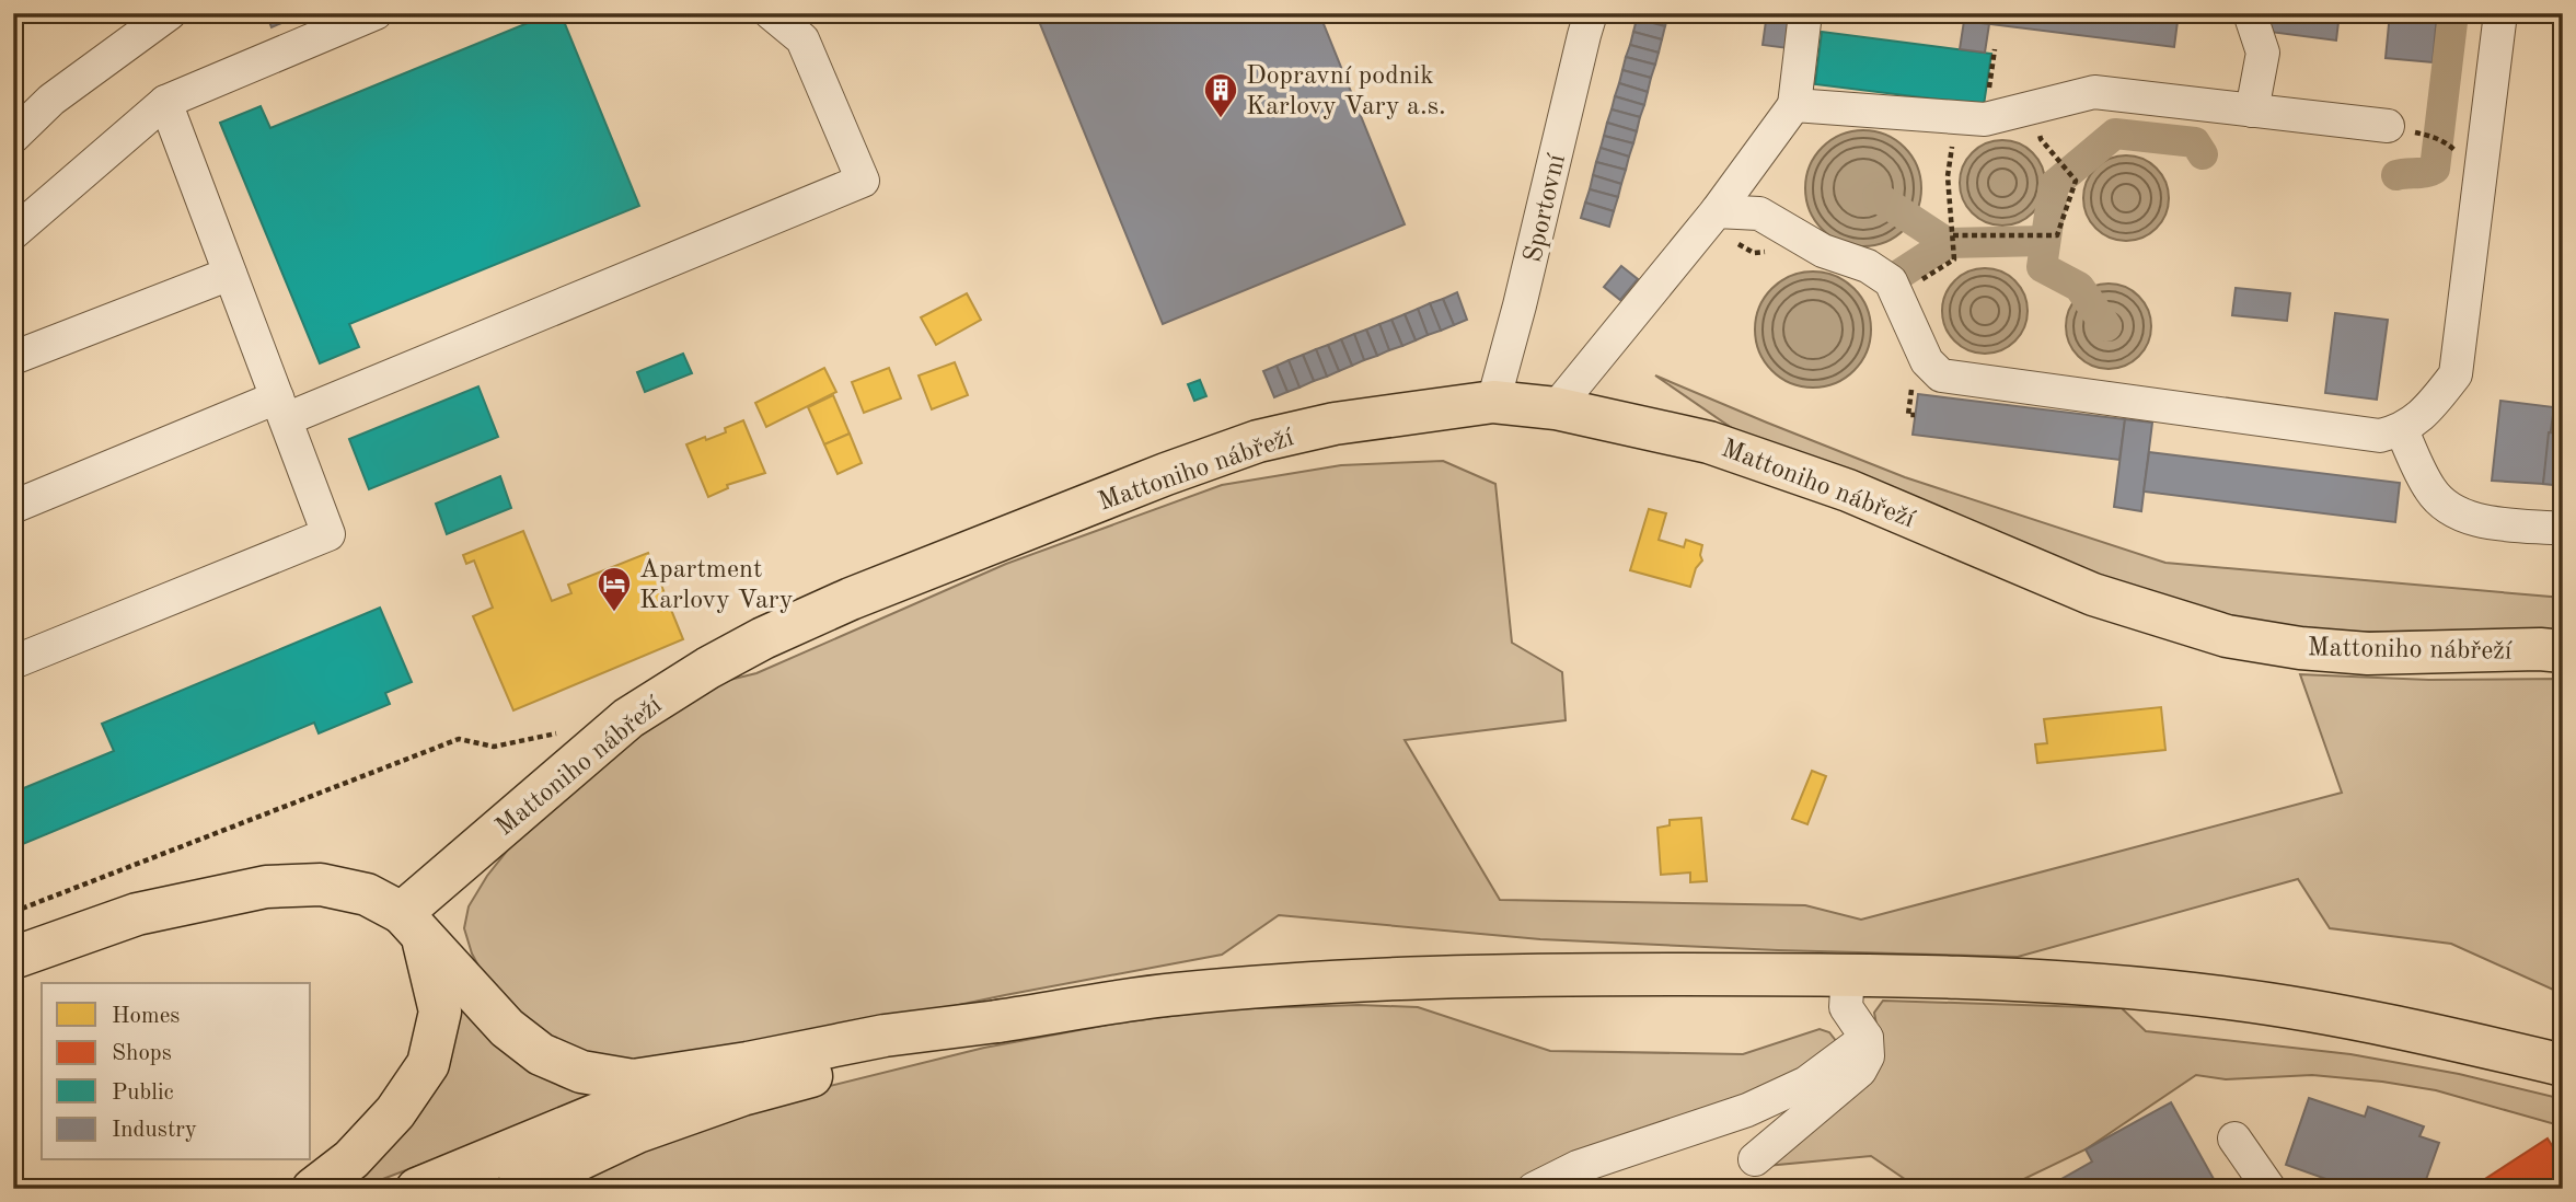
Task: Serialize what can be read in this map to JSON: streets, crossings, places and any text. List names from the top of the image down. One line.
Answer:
{"streets":{"main road":["Mattoniho nábřeží"],"street":["Sportovní"]},"crossings":[["Sportovní","Mattoniho nábřeží"]],"places":{"building":["Dopravní podnik Karlovy Vary a.s."],"hotel":["Apartment Karlovy Vary"]},"legend":["Homes","Shops","Public","Industry"]}
